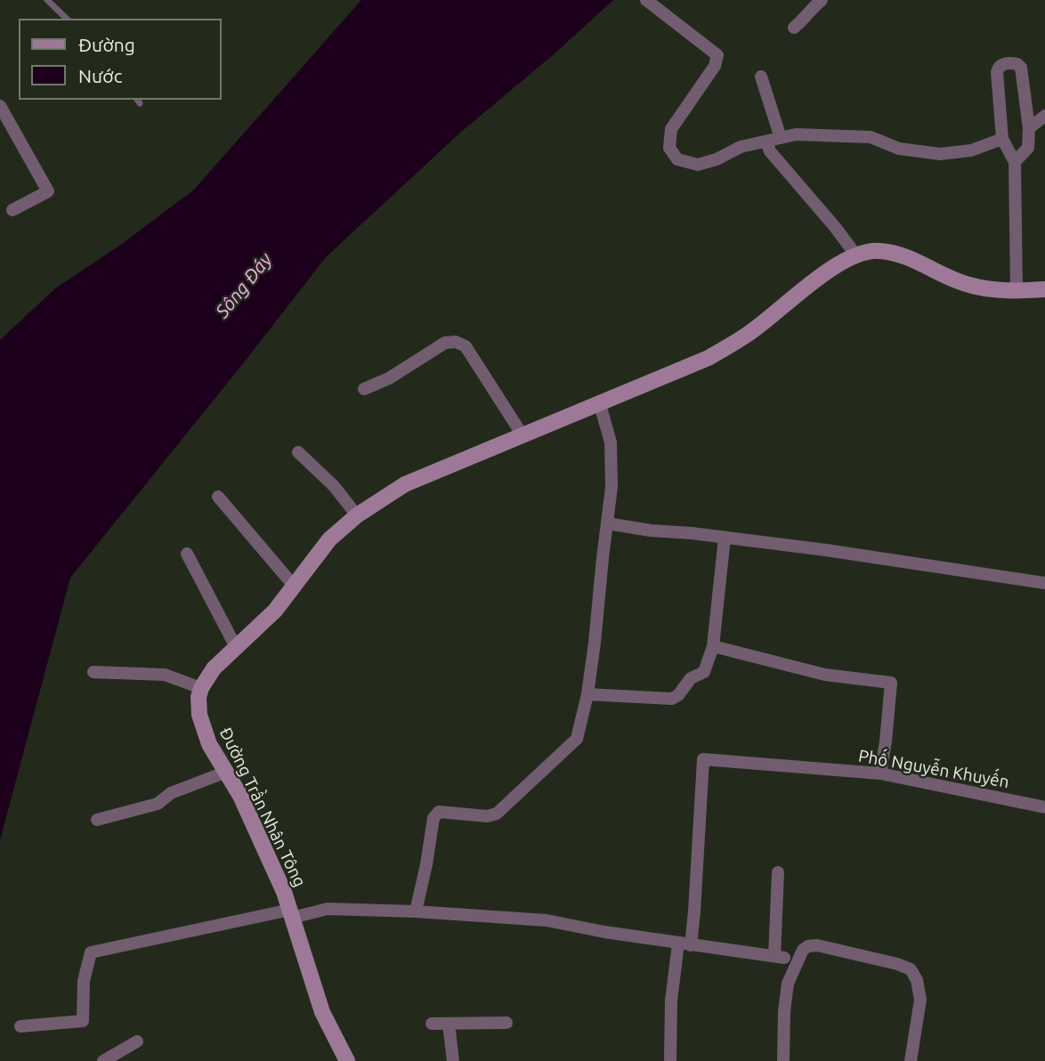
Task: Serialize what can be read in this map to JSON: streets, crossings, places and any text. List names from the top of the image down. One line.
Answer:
{"streets":{"street":["Phố Nguyễn Khuyến","Đường Trần Nhân Tông"]},"water":["Sông Đáy"],"legend":["Đường","Nước"]}
